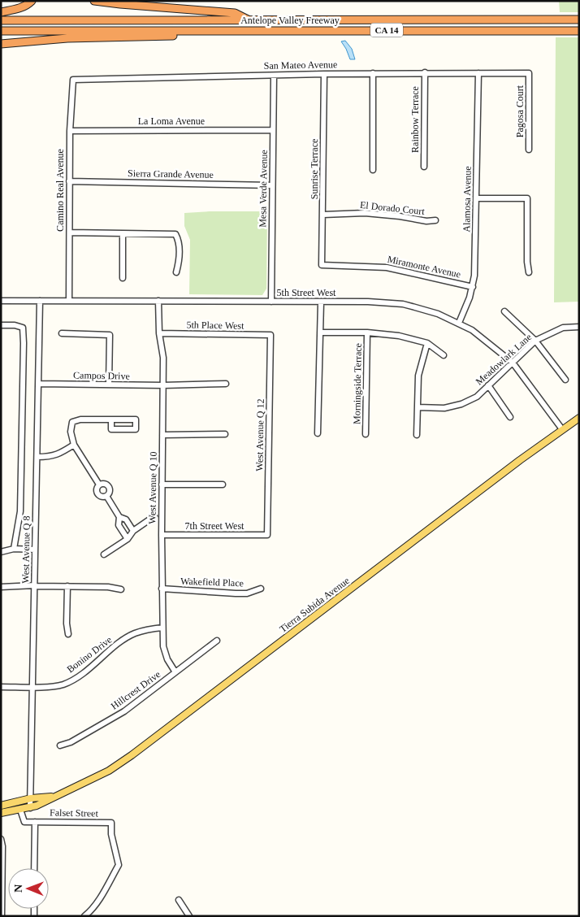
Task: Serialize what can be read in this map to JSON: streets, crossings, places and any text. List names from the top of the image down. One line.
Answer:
{"streets":{"highway":["Antelope Valley Freeway","CA 14"],"main road":["Tierra Subida Avenue"],"street":["San Mateo Avenue","Pagosa Court","Rainbow Terrace","La Loma Avenue","Sunrise Terrace","Sierra Grande Avenue","Mesa Verde Avenue","Camino Real Avenue","Alamosa Avenue","El Dorado Court","Miramonte Avenue","5th Street West","5th Place West","Meadowlark Lane","Campos Drive","Morningside Terrace","West Avenue Q 12","West Avenue Q 10","7th Street West","West Avenue Q 8","Wakefield Place","Bonino Drive","Hillcrest Drive","Falset Street"]},"crossings":[["San Mateo Avenue","Pagosa Court"],["San Mateo Avenue","Rainbow Terrace"],["San Mateo Avenue","Sunrise Terrace"],["San Mateo Avenue","Mesa Verde Avenue"],["San Mateo Avenue","Camino Real Avenue"],["San Mateo Avenue","Alamosa Avenue"],["La Loma Avenue","Mesa Verde Avenue"],["La Loma Avenue","Camino Real Avenue"],["Sunrise Terrace","El Dorado Court"],["Sunrise Terrace","Miramonte Avenue"],["Sierra Grande Avenue","Mesa Verde Avenue"],["Sierra Grande Avenue","Camino Real Avenue"],["Mesa Verde Avenue","5th Street West"],["Camino Real Avenue","5th Street West"],["Alamosa Avenue","Miramonte Avenue"],["Alamosa Avenue","5th Street West"],["5th Street West","Meadowlark Lane"],["5th Street West","West Avenue Q 10"],["5th Street West","West Avenue Q 8"],["5th Street West","Tierra Subida Avenue"],["5th Place West","West Avenue Q 12"],["5th Place West","West Avenue Q 10"],["Campos Drive","West Avenue Q 10"],["Campos Drive","West Avenue Q 8"],["West Avenue Q 12","7th Street West"],["West Avenue Q 10","7th Street West"],["West Avenue Q 10","Wakefield Place"],["West Avenue Q 10","Bonino Drive"],["West Avenue Q 10","Hillcrest Drive"],["West Avenue Q 8","Tierra Subida Avenue"],["West Avenue Q 8","Bonino Drive"]],"north":"left"}
